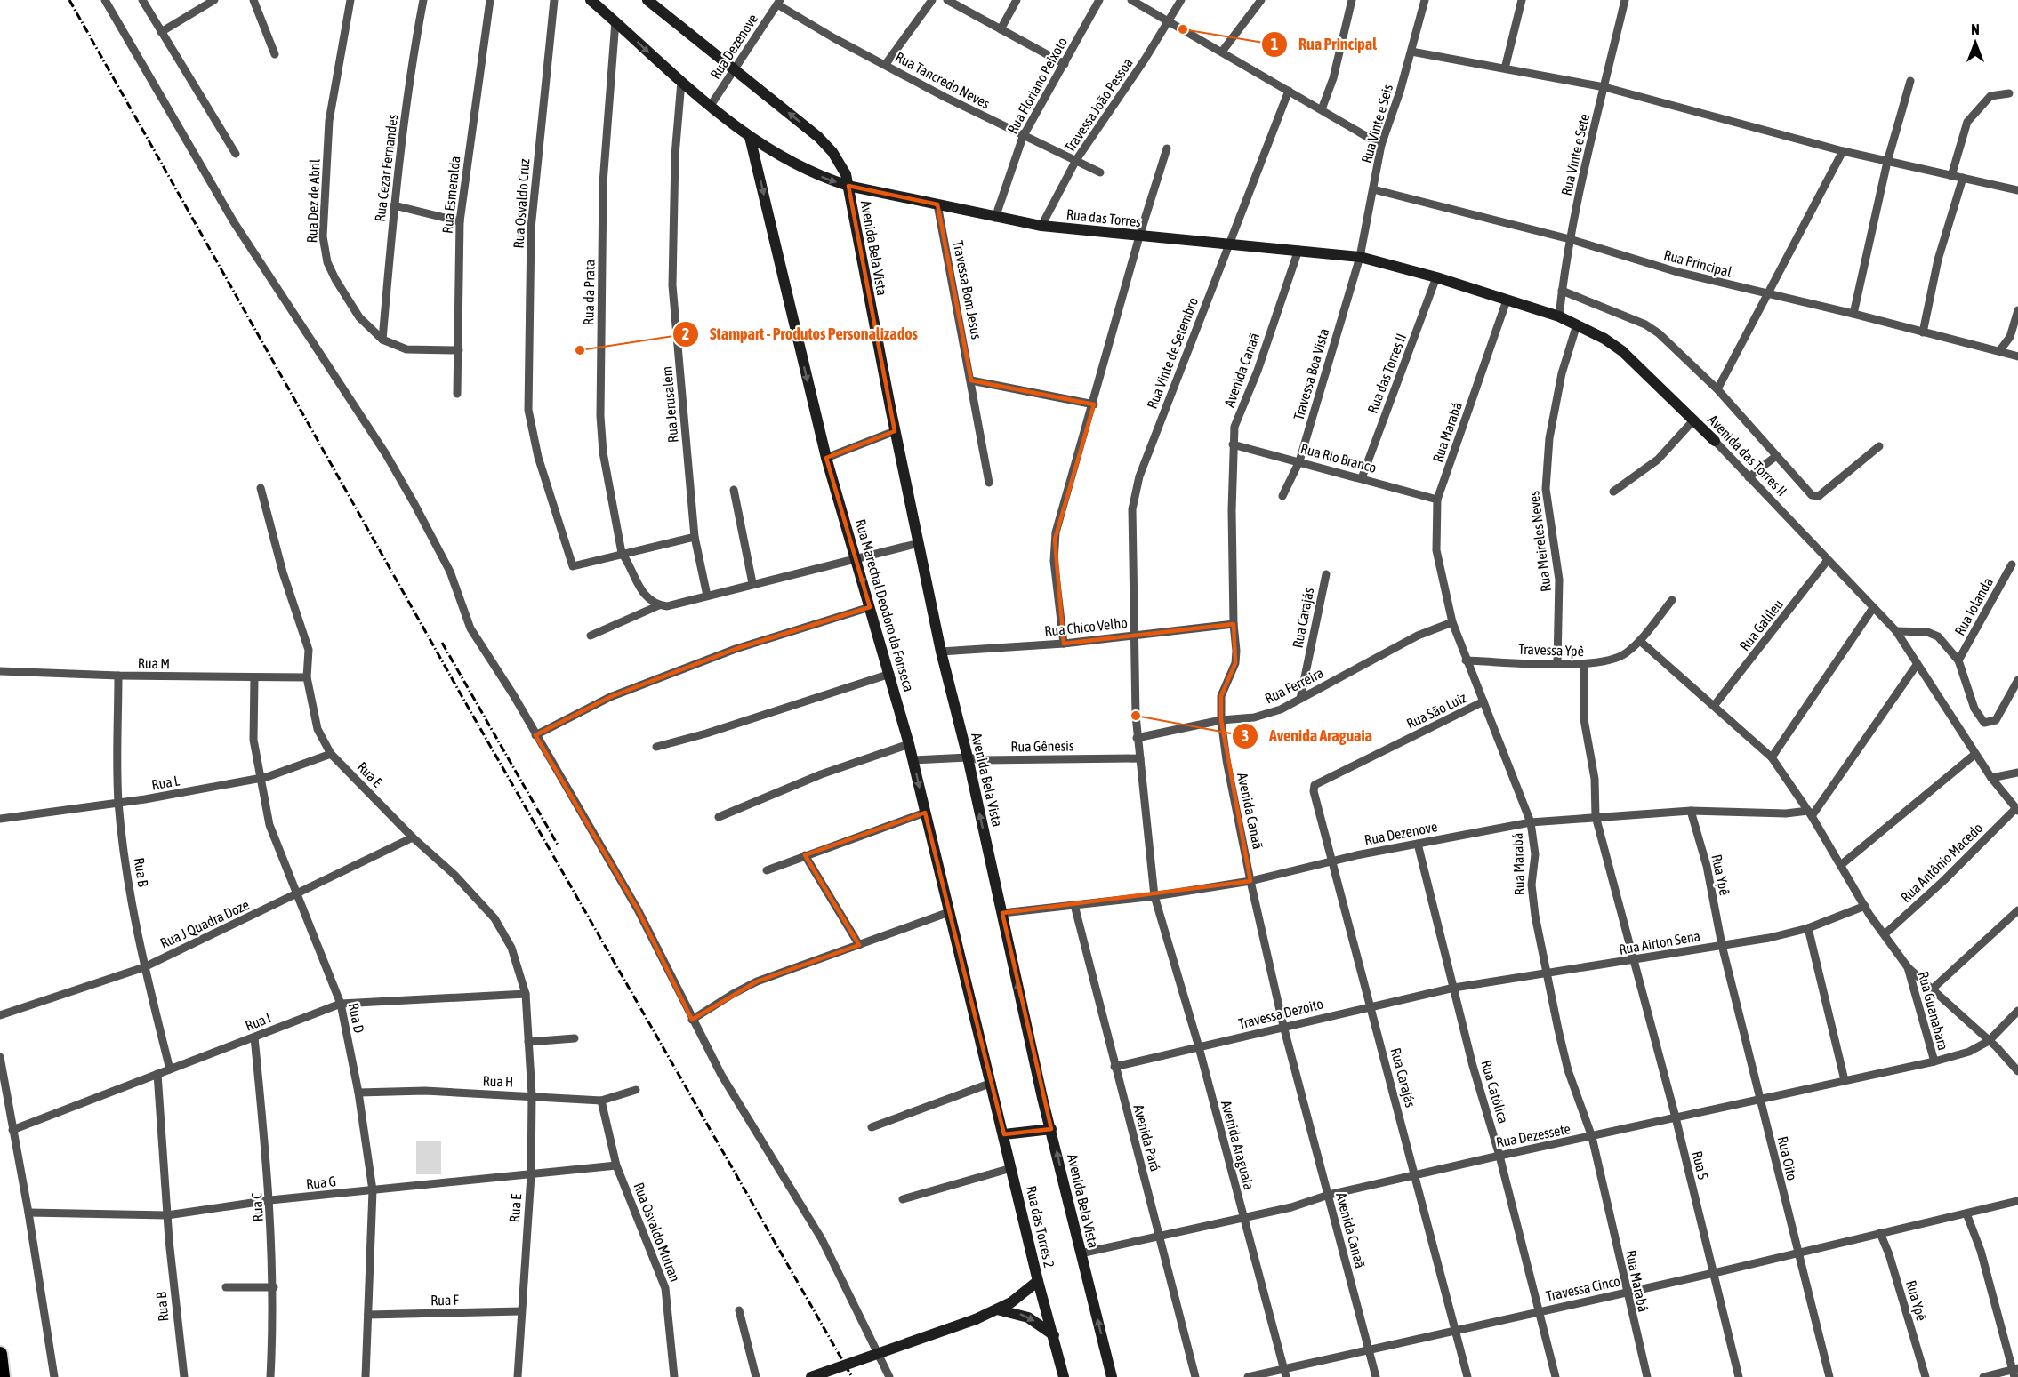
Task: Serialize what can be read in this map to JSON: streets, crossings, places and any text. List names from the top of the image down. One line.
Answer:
{"streets":{"street":["Rua Dezenove","Rua Tancredo Neves","Rua Floriano Peixoto","Travessa João Pessoa","Rua Vinte e Seis","Rua Vinte e Sete","Rua Cezar Fernandes","Rua Esmeralda","Rua Dez de Abril","Rua Osvaldo Cruz","Rua das Torres","Avenida Bela Vista","Rua Principal","Travessa Bom Jesus","Rua da Prata","Rua Vinte de Setembro","Avenida Canaã","Rua das Torres II","Travessa Boa Vista","Rua Jerusalém","Rua Marabá","Avenida das Torres II","Rua Rio Branco","Rua Meireles Neves","Rua Marechal Deodoro da Fonseca","Rua Iolanda","Rua Carajás","Rua Galileu","Rua Chico Velho","Travessa Ypê","Rua M","Rua Ferreira","Rua São Luiz","Rua Gênesis","Rua E","Rua L","Rua Antônio Macedo","Rua B","Rua Ypê","Rua J Quadra Doze","Rua Airton Sena","Rua Guanabara","Travessa Dezoito","Rua D","Rua I","Rua H","Rua Católica","Rua Dezessete","Avenida Pará","Avenida Araguaia","Rua Oito","Rua 5","Rua G","Rua C","Rua das Torres 2","Rua Osvaldo Mutran","Travessa Cinco","Rua F"]},"crossings":[["Rua Dezenove","Rua Tancredo Neves"],["Rua Dezenove","Rua das Torres"],["Rua Dezenove","Avenida Bela Vista"],["Rua Dezenove","Avenida Canaã"],["Rua Dezenove","Rua Marabá"],["Rua Dezenove","Rua Carajás"],["Rua Dezenove","Rua Ypê"],["Rua Dezenove","Rua Católica"],["Rua Dezenove","Avenida Pará"],["Rua Dezenove","Avenida Araguaia"],["Rua Tancredo Neves","Rua Floriano Peixoto"],["Rua Tancredo Neves","Travessa João Pessoa"],["Rua Floriano Peixoto","Rua das Torres"],["Travessa João Pessoa","Rua das Torres"],["Rua Vinte e Seis","Rua das Torres"],["Rua Vinte e Seis","Rua Principal"],["Rua Vinte e Seis","Travessa Boa Vista"],["Rua Vinte e Seis","Avenida das Torres II"],["Rua Vinte e Sete","Rua Principal"],["Rua Vinte e Sete","Avenida das Torres II"],["Rua Cezar Fernandes","Rua Dez de Abril"],["Rua Esmeralda","Rua Dez de Abril"],["Rua Osvaldo Cruz","Rua da Prata"],["Rua das Torres","Avenida Bela Vista"],["Rua das Torres","Travessa Bom Jesus"],["Rua das Torres","Rua da Prata"],["Rua das Torres","Rua Vinte de Setembro"],["Rua das Torres","Avenida Canaã"],["Rua das Torres","Travessa Boa Vista"],["Rua das Torres","Rua Jerusalém"],["Rua das Torres","Avenida das Torres II"],["Rua das Torres","Rua Marechal Deodoro da Fonseca"],["Avenida Bela Vista","Rua Chico Velho"],["Avenida Bela Vista","Rua Gênesis"],["Avenida Bela Vista","Rua Dezessete"],["Rua Vinte de Setembro","Rua Chico Velho"],["Rua Vinte de Setembro","Avenida Araguaia"],["Avenida Canaã","Rua Rio Branco"],["Avenida Canaã","Rua Chico Velho"],["Avenida Canaã","Rua Ferreira"],["Avenida Canaã","Travessa Dezoito"],["Avenida Canaã","Rua Dezessete"],["Avenida Canaã","Travessa Cinco"],["Rua das Torres II","Avenida das Torres II"],["Rua das Torres II","Rua Rio Branco"],["Travessa Boa Vista","Avenida das Torres II"],["Travessa Boa Vista","Rua Rio Branco"],["Rua Marabá","Avenida das Torres II"],["Rua Marabá","Rua Rio Branco"],["Rua Marabá","Travessa Ypê"],["Rua Marabá","Rua Ferreira"],["Rua Marabá","Rua São Luiz"],["Rua Marabá","Rua Airton Sena"],["Rua Marabá","Rua Dezessete"],["Rua Marabá","Travessa Cinco"],["Avenida das Torres II","Rua Meireles Neves"],["Avenida das Torres II","Rua Galileu"],["Avenida das Torres II","Rua Antônio Macedo"],["Rua Meireles Neves","Travessa Ypê"],["Rua Marechal Deodoro da Fonseca","Rua Gênesis"],["Rua Marechal Deodoro da Fonseca","Rua das Torres 2"],["Rua Carajás","Rua Ferreira"],["Rua Carajás","Rua São Luiz"],["Rua Carajás","Travessa Dezoito"],["Rua Carajás","Rua Dezessete"],["Rua Carajás","Travessa Cinco"],["Rua Chico Velho","Avenida Araguaia"],["Rua M","Rua E"],["Rua M","Rua B"],["Rua M","Rua D"],["Rua Ferreira","Avenida Araguaia"],["Rua Gênesis","Avenida Araguaia"],["Rua E","Rua L"],["Rua E","Rua J Quadra Doze"],["Rua E","Rua I"],["Rua E","Rua H"],["Rua E","Rua G"],["Rua E","Rua F"],["Rua L","Rua B"],["Rua L","Rua D"],["Rua B","Rua J Quadra Doze"],["Rua B","Rua I"],["Rua B","Rua G"],["Rua Ypê","Rua Airton Sena"],["Rua Ypê","Rua Oito"],["Rua Ypê","Travessa Cinco"],["Rua J Quadra Doze","Rua D"],["Rua Airton Sena","Travessa Dezoito"],["Rua Airton Sena","Rua Católica"],["Rua Airton Sena","Rua Oito"],["Rua Airton Sena","Rua 5"],["Rua Guanabara","Rua Dezessete"],["Travessa Dezoito","Rua Católica"],["Travessa Dezoito","Avenida Pará"],["Travessa Dezoito","Avenida Araguaia"],["Rua D","Rua I"],["Rua D","Rua H"],["Rua D","Rua G"],["Rua D","Rua F"],["Rua I","Rua C"],["Rua H","Rua Osvaldo Mutran"],["Rua Católica","Rua Dezessete"],["Rua Católica","Travessa Cinco"],["Rua Dezessete","Avenida Pará"],["Rua Dezessete","Avenida Araguaia"],["Rua Dezessete","Rua Oito"],["Rua Dezessete","Rua 5"],["Avenida Araguaia","Travessa Cinco"],["Rua Oito","Travessa Cinco"],["Rua 5","Travessa Cinco"],["Rua G","Rua C"],["Rua G","Rua Osvaldo Mutran"]],"one_way":["Avenida Bela Vista","Rua Marechal Deodoro da Fonseca"],"places":["Rua Principal","Stampart - Produtos Personalizados","Avenida Araguaia"],"north":"top"}
